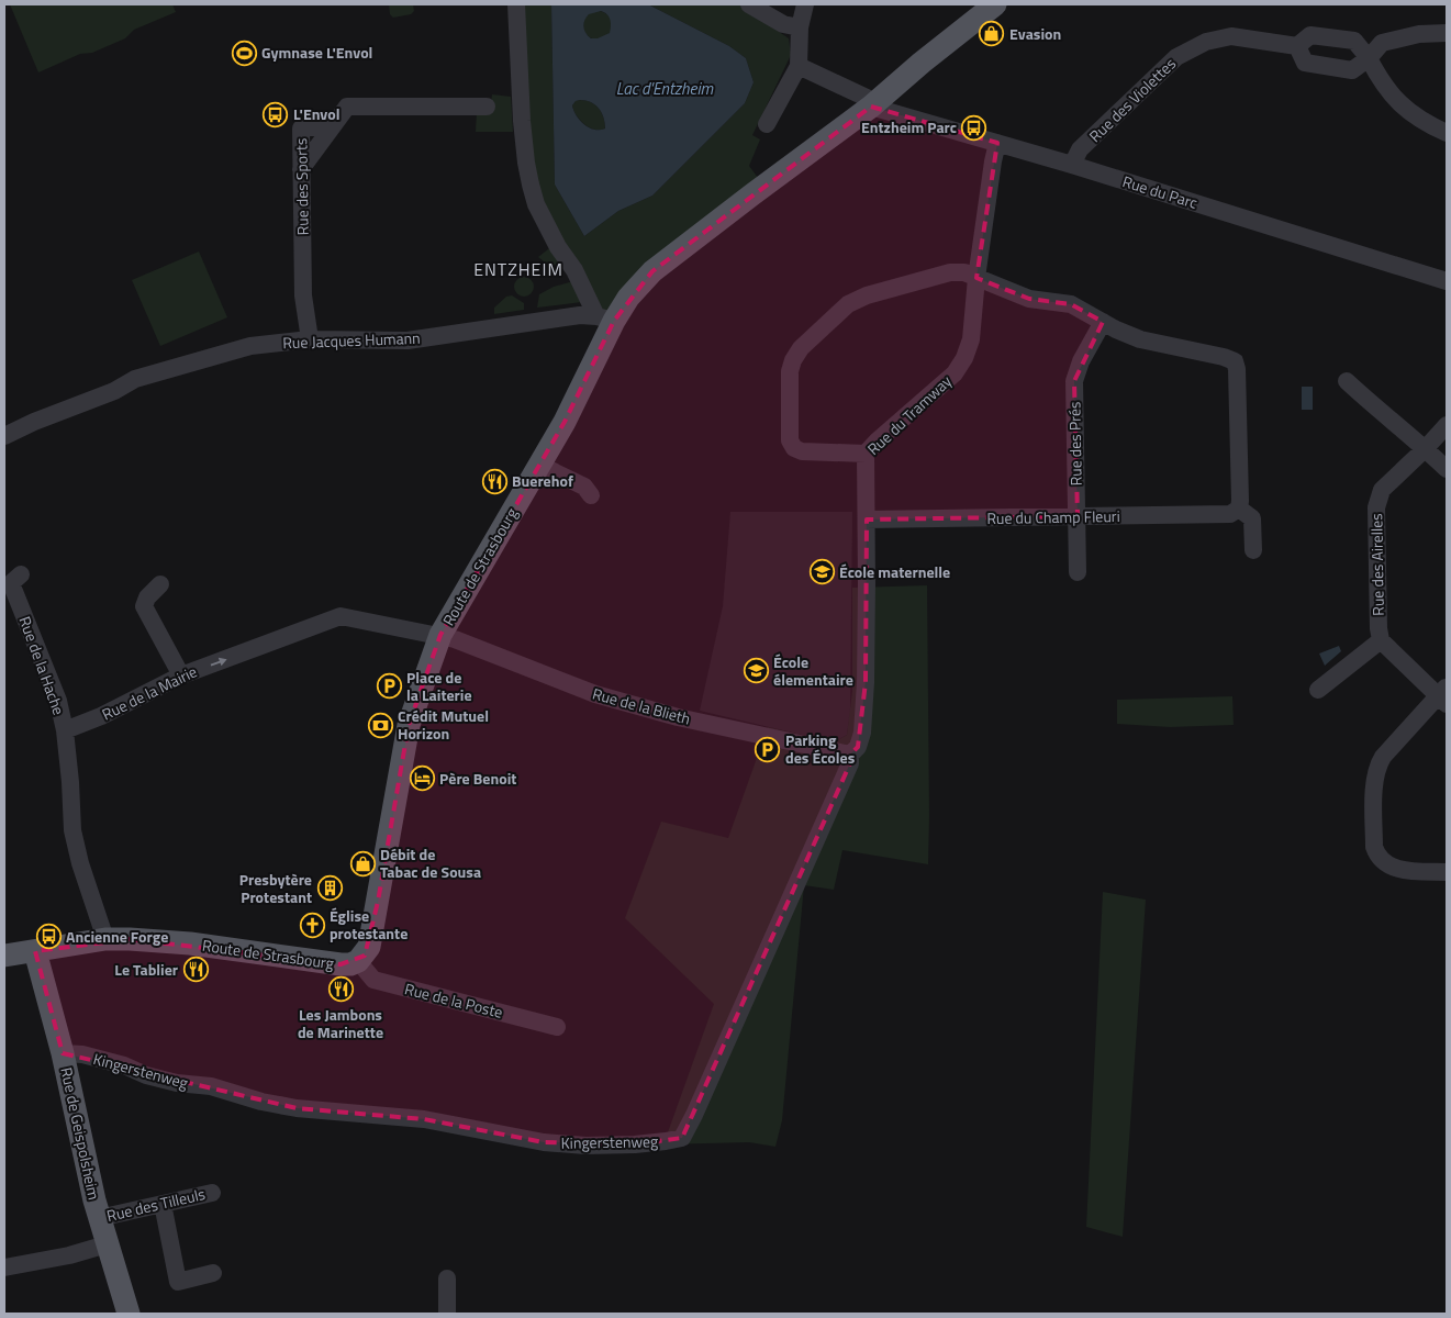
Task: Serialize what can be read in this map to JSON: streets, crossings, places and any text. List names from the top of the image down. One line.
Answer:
{"streets":{"main road":["Route de Strasbourg","Rue de Geispolsheim"],"street":["Rue des Violettes","Rue des Sports","Rue du Parc","Rue Jacques Humann","Rue du Tramway","Rue des Prés","Rue du Champ Fleuri","Rue des Airelles","Rue de la Hache","Rue de la Mairie","Rue de la Blieth","Rue de la Poste","Kingerstenweg","Rue des Tilleuls"]},"crossings":[["Rue des Violettes","Rue du Parc"],["Rue des Sports","Rue Jacques Humann"],["Rue du Parc","Rue du Tramway"],["Rue du Parc","Route de Strasbourg"],["Rue Jacques Humann","Route de Strasbourg"],["Rue du Tramway","Rue du Champ Fleuri"],["Rue du Tramway","Rue de la Blieth"],["Rue du Tramway","Kingerstenweg"],["Rue des Prés","Rue du Champ Fleuri"],["Route de Strasbourg","Rue de la Mairie"],["Route de Strasbourg","Rue de la Blieth"],["Route de Strasbourg","Rue de la Poste"],["Route de Strasbourg","Rue de Geispolsheim"],["Rue de la Hache","Rue de la Mairie"],["Rue de la Mairie","Rue de la Blieth"],["Rue de la Blieth","Kingerstenweg"],["Kingerstenweg","Rue de Geispolsheim"],["Rue de Geispolsheim","Rue des Tilleuls"]],"one_way":["Rue de la Mairie"],"districts":["ENTZHEIM"],"water":["Lac d'Entzheim"],"places":{"shop":["Evasion","Débit de Tabac de Sousa"],"sports":["Gymnase L'Envol"],"bus stop":["L'Envol","Entzheim Parc","Ancienne Forge"],"restaurant":["Buerehof","Le Tablier","Les Jambons de Marinette"],"school or university":["École maternelle","École élementaire"],"parking":["Place de la Laiterie","Parking des Écoles"],"bank":["Crédit Mutuel Horizon"],"hotel":["Père Benoit"],"building":["Presbytère Protestant"],"church":["Église protestante"]}}
